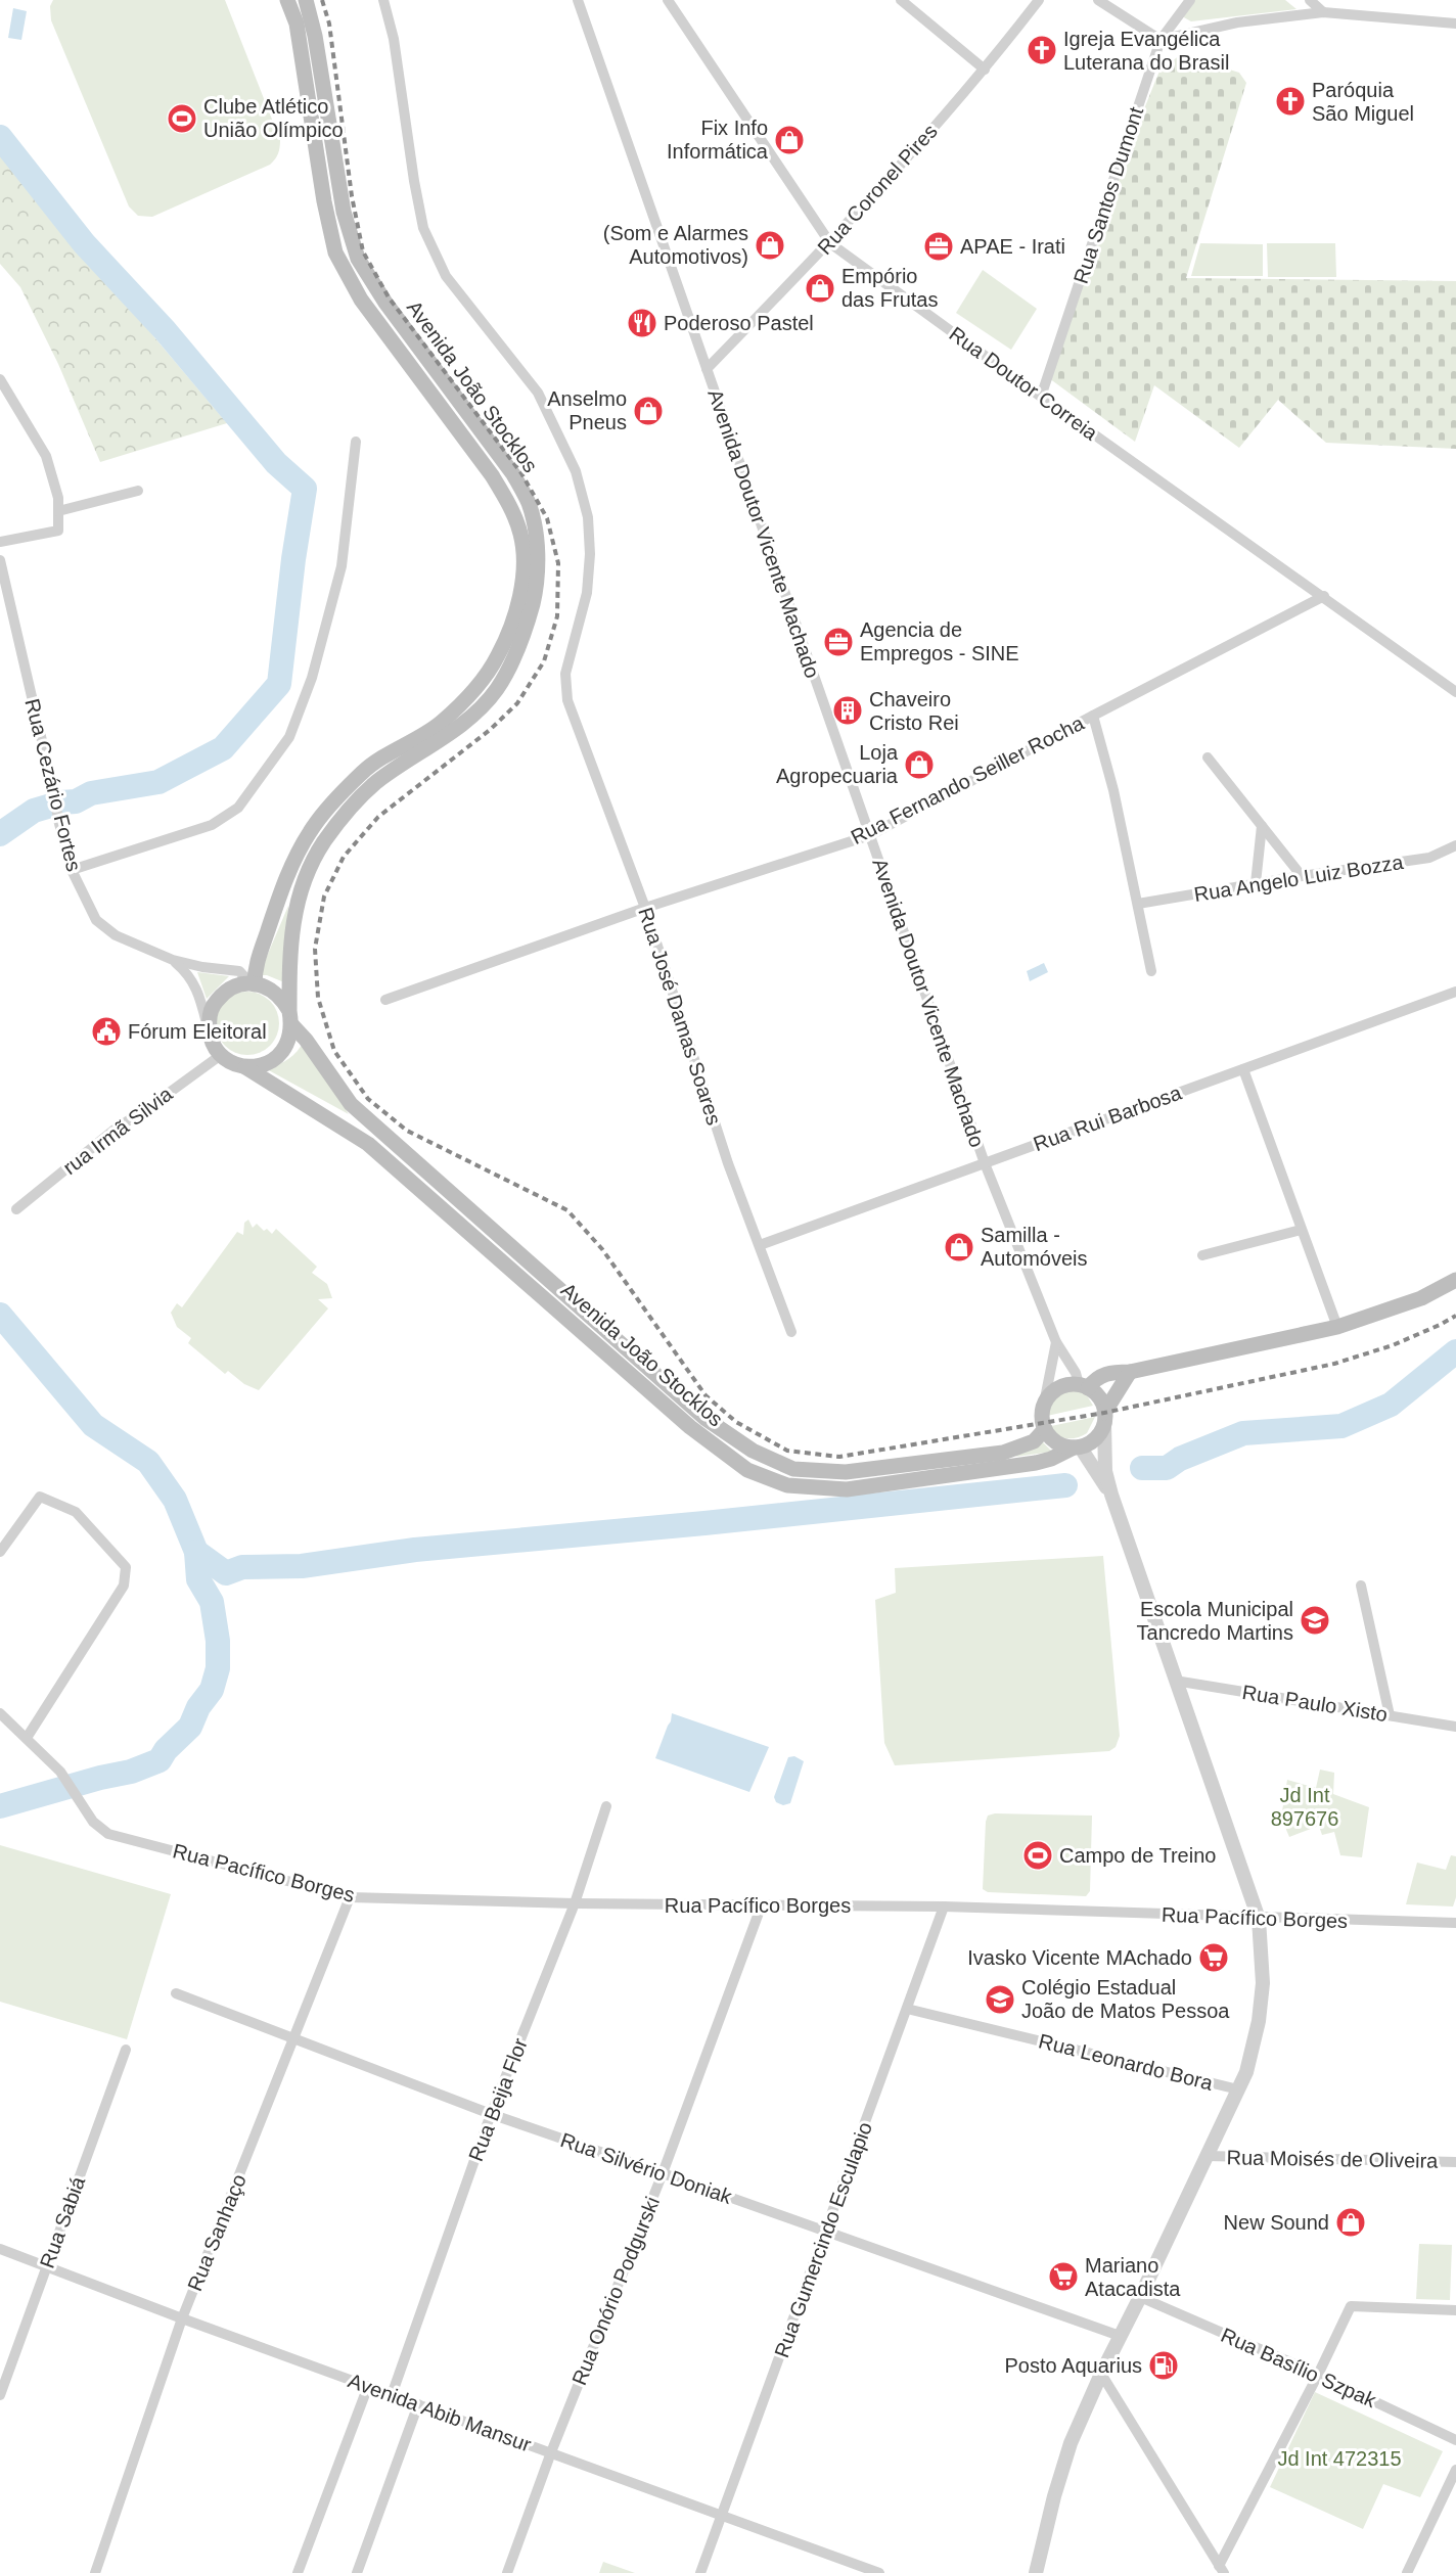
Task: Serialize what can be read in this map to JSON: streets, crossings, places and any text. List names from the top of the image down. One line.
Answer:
{"streets":{"main road":["Avenida João Stocklos"],"street":["Rua Coronel Pires","Rua Santos Dumont","Rua Doutor Correia","Avenida Doutor Vicente Machado","Rua Fernando Seiller Rocha","Rua Cezário Fortes","Rua Angelo Luiz Bozza","Rua José Damas Soares","Rua Rui Barbosa","rua Irmã Silvia","Rua Paulo Xisto","Rua Pacífico Borges","Rua Leonardo Bora","Rua Beija Flor","Rua Moisés de Oliveira","Rua Silvério Doniak","Rua Sabiá","Rua Sanhaço","Rua Gumercindo Esculapio","Rua Onório Podgurski","Rua Basílio Szpak","Avenida Abib Mansur"]},"crossings":[["Rua Coronel Pires","Rua Doutor Correia"],["Rua Coronel Pires","Avenida Doutor Vicente Machado"],["Rua Santos Dumont","Rua Doutor Correia"],["Rua Doutor Correia","Rua Fernando Seiller Rocha"],["Avenida João Stocklos","Avenida Doutor Vicente Machado"],["Avenida João Stocklos","Rua Cezário Fortes"],["Avenida João Stocklos","rua Irmã Silvia"],["Avenida Doutor Vicente Machado","Rua Fernando Seiller Rocha"],["Avenida Doutor Vicente Machado","Rua Rui Barbosa"],["Rua Fernando Seiller Rocha","Rua José Damas Soares"],["Rua Cezário Fortes","rua Irmã Silvia"],["Rua José Damas Soares","Rua Rui Barbosa"],["Rua Pacífico Borges","Rua Beija Flor"],["Rua Pacífico Borges","Rua Sanhaço"],["Rua Pacífico Borges","Rua Gumercindo Esculapio"],["Rua Pacífico Borges","Rua Onório Podgurski"],["Rua Leonardo Bora","Rua Gumercindo Esculapio"],["Rua Beija Flor","Rua Silvério Doniak"],["Rua Beija Flor","Avenida Abib Mansur"],["Rua Silvério Doniak","Rua Sanhaço"],["Rua Silvério Doniak","Rua Gumercindo Esculapio"],["Rua Silvério Doniak","Rua Onório Podgurski"],["Rua Sabiá","Avenida Abib Mansur"],["Rua Sanhaço","Avenida Abib Mansur"],["Rua Gumercindo Esculapio","Avenida Abib Mansur"],["Rua Onório Podgurski","Avenida Abib Mansur"]],"parks":["Jd Int 897676","Jd Int 472315"],"places":{"church":["Igreja Evangélica Luterana do Brasil","Paróquia São Miguel"],"sports":["Clube Atlético União Olímpico","Campo de Treino"],"shop":["Fix Info Informática","(Som e Alarmes Automotivos)","Empório das Frutas","Anselmo Pneus","Loja Agropecuaria","Samilla - Automóveis","New Sound"],"office":["APAE - Irati","Agencia de Empregos - SINE"],"restaurant":["Poderoso Pastel"],"building":["Chaveiro Cristo Rei"],"public building":["Fórum Eleitoral"],"school or university":["Escola Municipal Tancredo Martins","Colégio Estadual João de Matos Pessoa"],"supermarket":["Ivasko Vicente MAchado","Mariano Atacadista"],"fuel station":["Posto Aquarius"]}}
